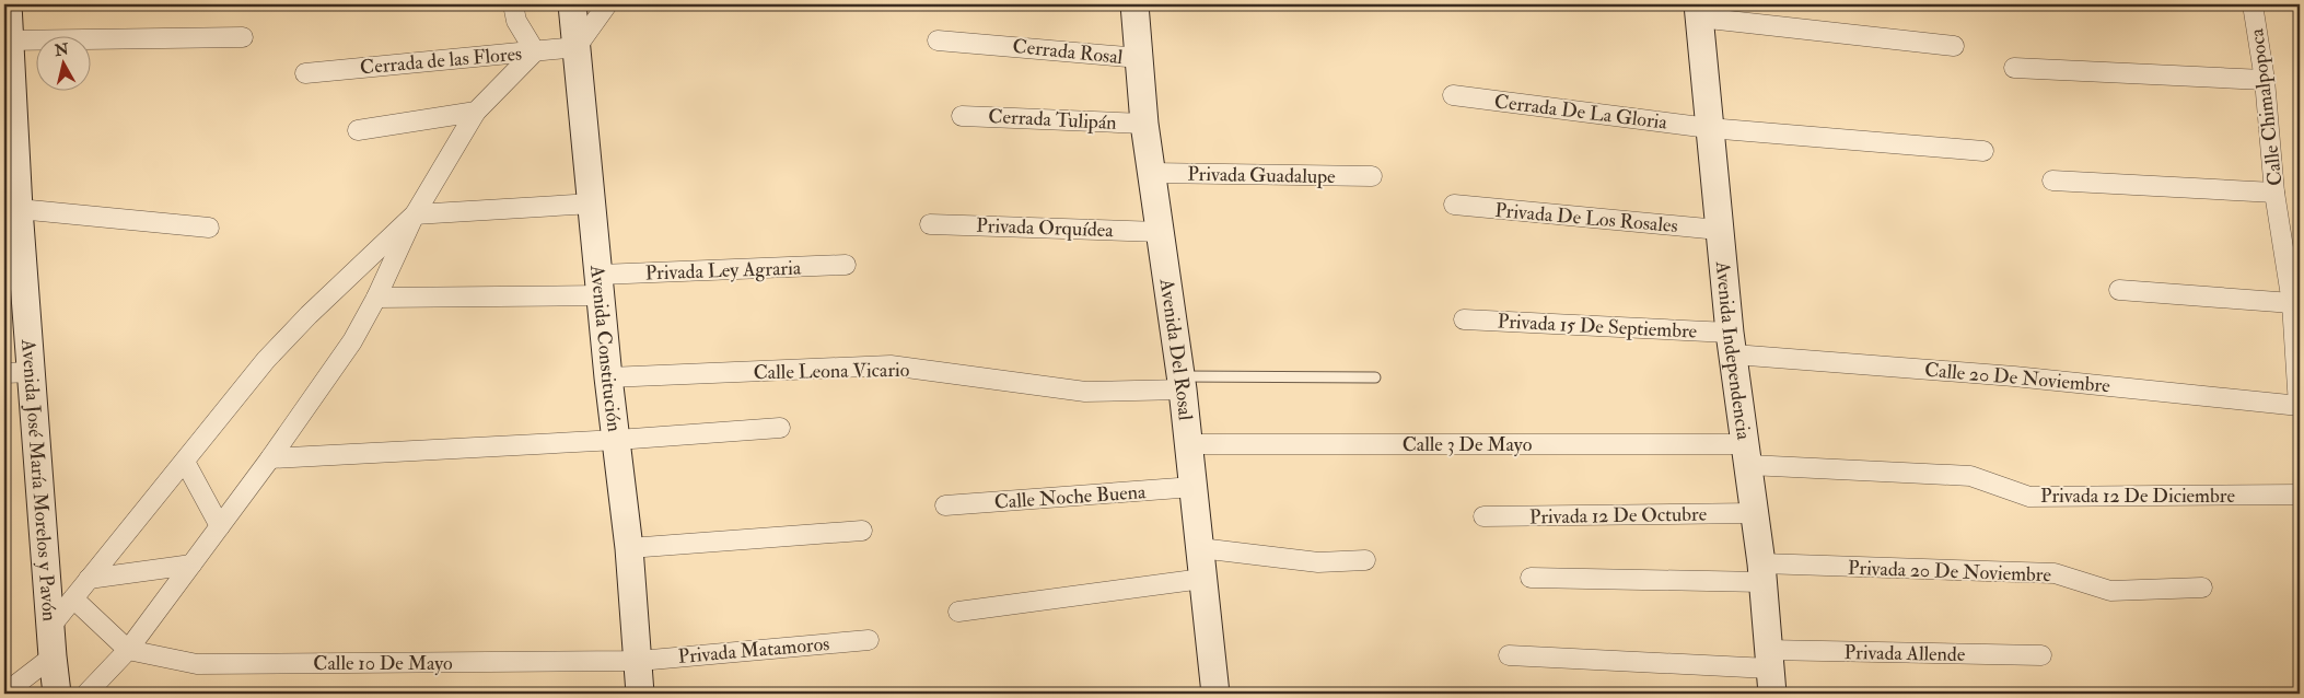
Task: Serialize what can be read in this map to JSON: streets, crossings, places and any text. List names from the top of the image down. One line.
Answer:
{"streets":{"main road":["Avenida Constitución","Avenida Del Rosal","Avenida Independencia","Avenida José María Morelos y Pavón"],"street":["Cerrada Rosal","Cerrada de las Flores","Calle Chimalpopoca","Cerrada De La Gloria","Cerrada Tulipán","Privada Guadalupe","Privada De Los Rosales","Privada Orquídea","Privada Ley Agraria","Privada 15 De Septiembre","Calle Leona Vicario","Calle 20 De Noviembre","Calle 3 De Mayo","Privada 12 De Diciembre","Calle Noche Buena","Privada 12 De Octubre","Privada 20 De Noviembre","Privada Matamoros","Privada Allende","Calle 10 De Mayo"]},"crossings":[["Cerrada Rosal","Avenida Del Rosal"],["Cerrada de las Flores","Avenida Constitución"],["Calle Chimalpopoca","Calle 20 De Noviembre"],["Cerrada De La Gloria","Avenida Independencia"],["Cerrada Tulipán","Avenida Del Rosal"],["Privada Guadalupe","Avenida Del Rosal"],["Privada De Los Rosales","Avenida Independencia"],["Privada Orquídea","Avenida Del Rosal"],["Privada Ley Agraria","Avenida Constitución"],["Privada 15 De Septiembre","Avenida Independencia"],["Privada 15 De Septiembre","Calle 20 De Noviembre"],["Avenida Constitución","Calle Leona Vicario"],["Avenida Constitución","Privada Matamoros"],["Avenida Constitución","Calle 10 De Mayo"],["Avenida Del Rosal","Calle Leona Vicario"],["Avenida Del Rosal","Calle 3 De Mayo"],["Avenida Del Rosal","Calle Noche Buena"],["Avenida Independencia","Calle 20 De Noviembre"],["Avenida Independencia","Calle 3 De Mayo"],["Avenida Independencia","Privada 12 De Diciembre"],["Avenida Independencia","Privada 12 De Octubre"],["Avenida Independencia","Privada 20 De Noviembre"],["Avenida Independencia","Privada Allende"],["Calle 3 De Mayo","Privada 12 De Diciembre"],["Privada Matamoros","Calle 10 De Mayo"]],"north":"top"}
